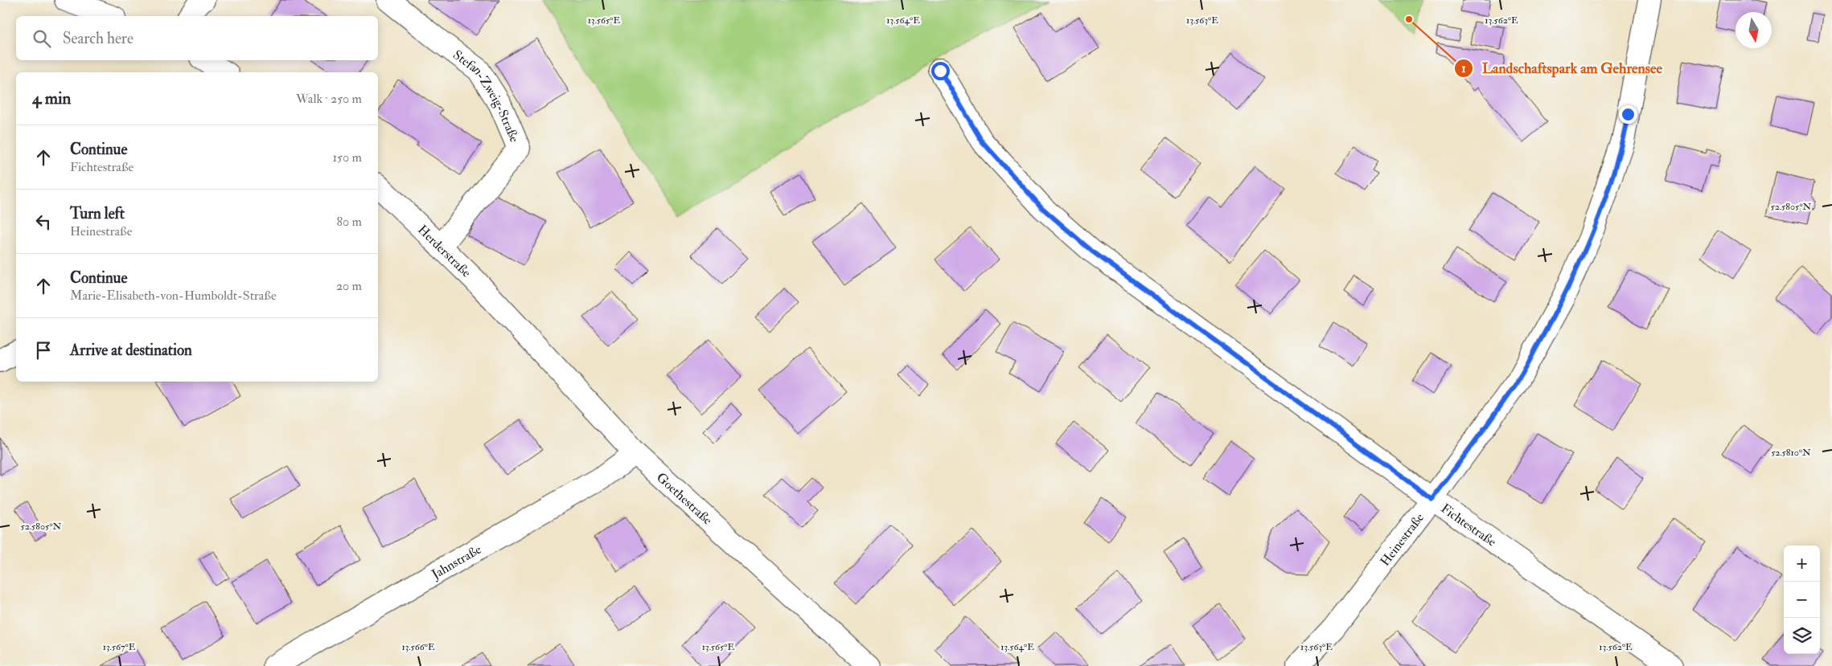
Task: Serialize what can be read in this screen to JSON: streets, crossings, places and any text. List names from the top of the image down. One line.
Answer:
{"streets":{"street":["Stefan-Zweig-Straße","Herderstraße","Goethestraße","Fichtestraße","Heinestraße","Jahnstraße"]},"crossings":[["Stefan-Zweig-Straße","Herderstraße"],["Herderstraße","Goethestraße"],["Goethestraße","Jahnstraße"],["Fichtestraße","Heinestraße"]],"places":["Landschaftspark am Gehrensee"],"north":"bottom","page":{"search":"Search here","heading":["4 min","Walk · 250 m"],"list":[["Continue","Fichtestraße","150 m"],["Turn left","Heinestraße","80 m"],["Continue","Marie-Elisabeth-von-Humboldt-Straße","20 m"],"Arrive at destination"],"map_buttons":["+","−"]},"coordinates":["13.565°E","13.564°E","13.563°E","13.562°E","52.5805°N","52.5810°N","13.567°E","13.566°E"]}
